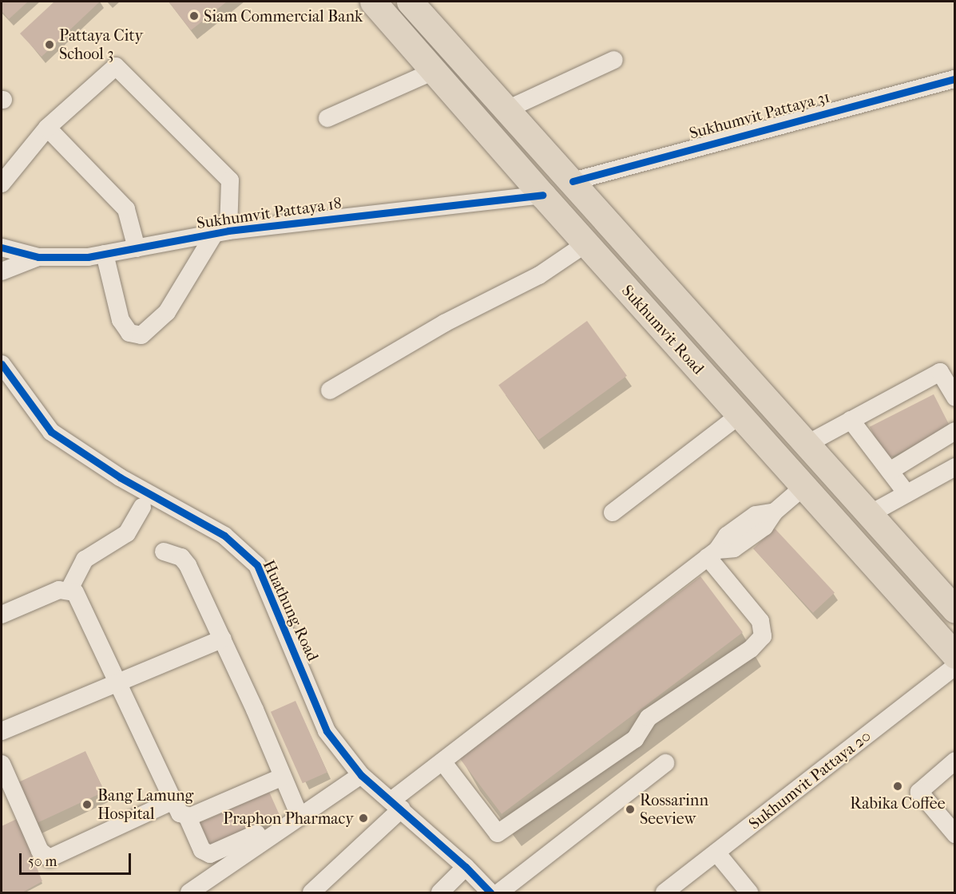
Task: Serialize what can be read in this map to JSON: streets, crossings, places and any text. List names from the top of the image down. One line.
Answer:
{"streets":{"highway":["Sukhumvit Road"],"street":["Sukhumvit Pattaya 31","Sukhumvit Pattaya 18","Huathung Road","Sukhumvit Pattaya 20"]},"crossings":[["Sukhumvit Pattaya 31","Sukhumvit Road"],["Sukhumvit Pattaya 18","Sukhumvit Road"]],"places":["Siam Commercial Bank","Pattaya City School 3","Rabika Coffee","Bang Lamung Hospital","Rossarinn Seeview","Praphon Pharmacy"],"scale_bar":"50 m"}
